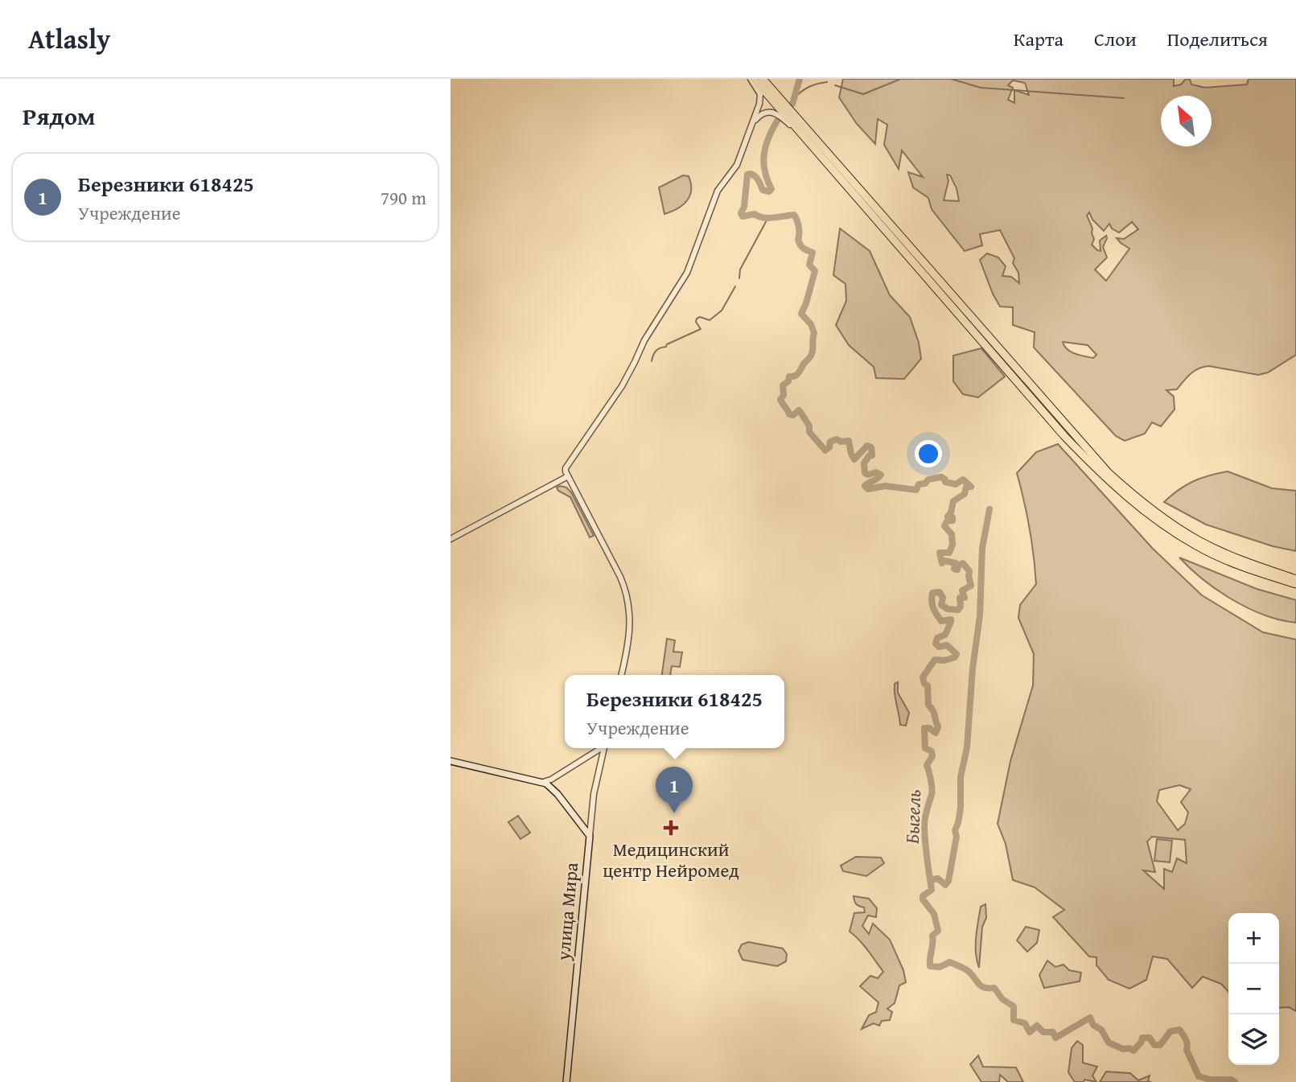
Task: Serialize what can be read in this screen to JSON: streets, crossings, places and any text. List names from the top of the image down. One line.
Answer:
{"streets":{"main road":["улица Мира"]},"water":["Быгель"],"places":{"health":["Медицинский центр Нейромед"]},"north":"top left","page":{"header":"Atlasly","nav":["Карта","Слои","Поделиться"],"heading":"Рядом","list":[{"mark":"1","name":"Березники 618425","note":"Учреждение","value":"790 m"}],"popup":["Березники 618425","Учреждение"],"pins":"1","map_buttons":["+","−"]}}
